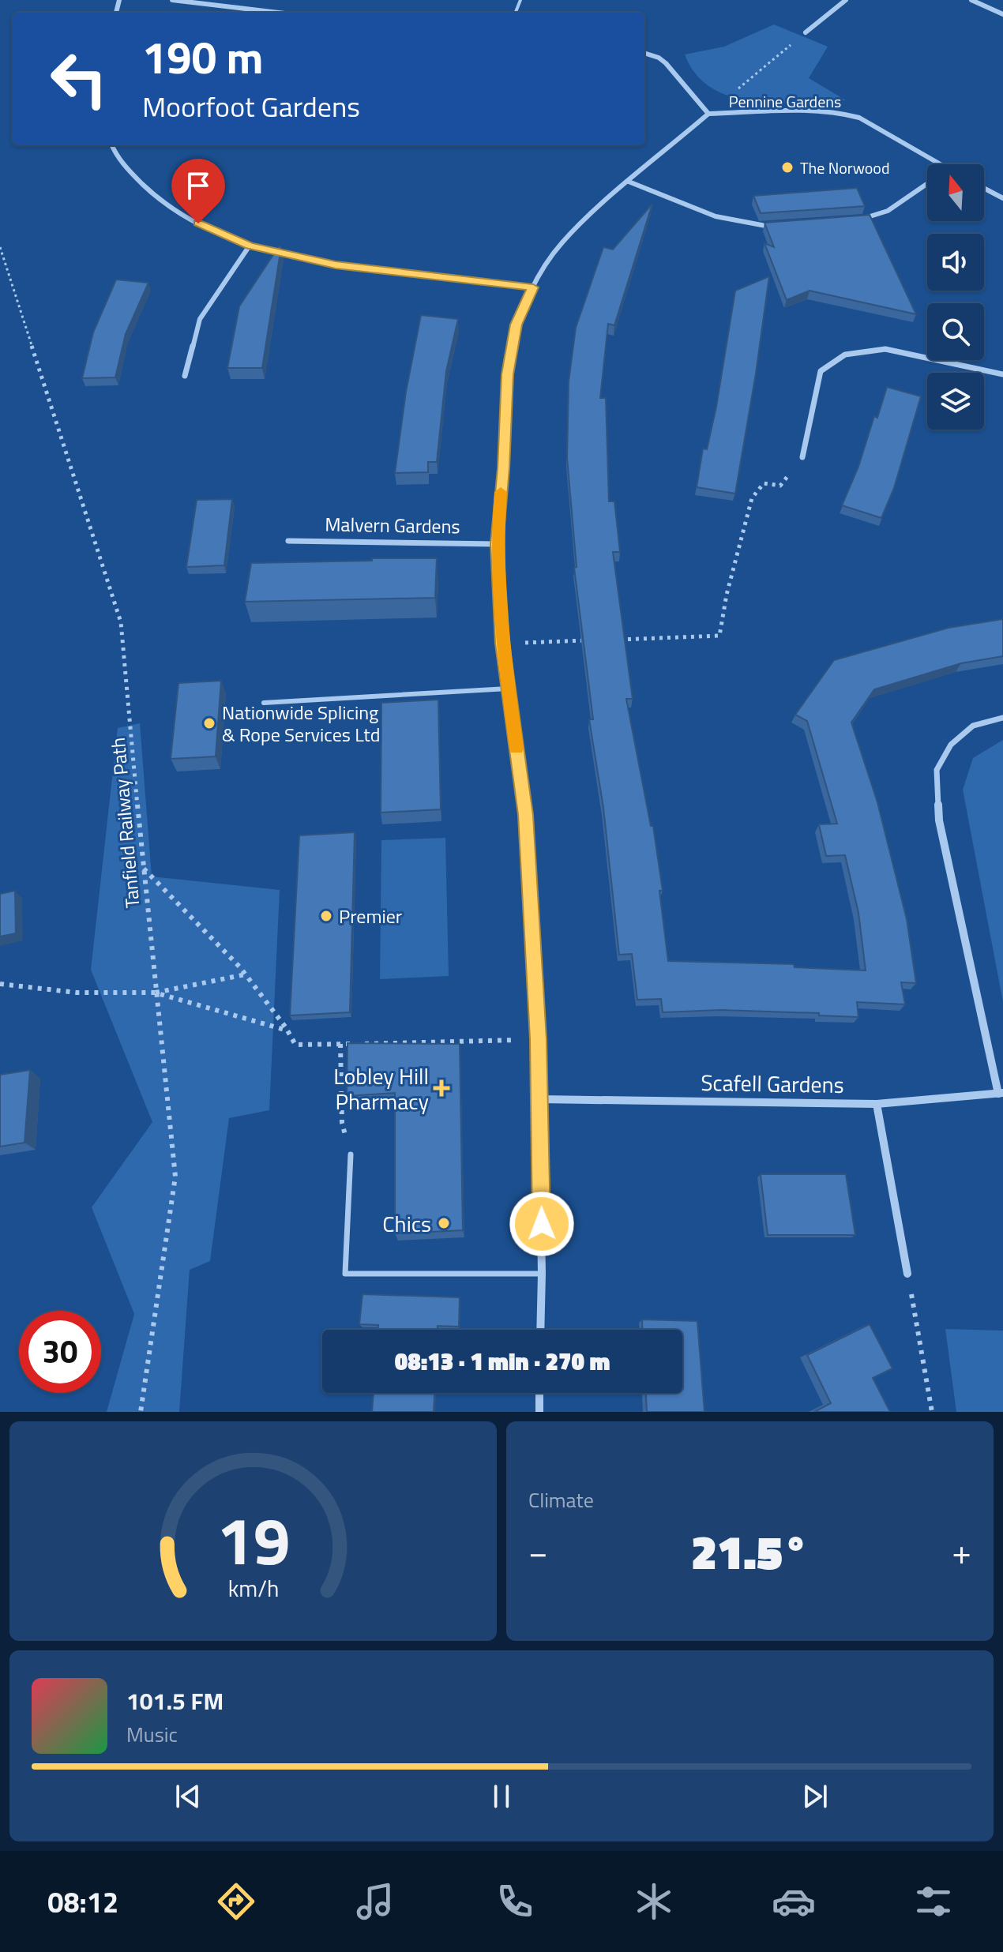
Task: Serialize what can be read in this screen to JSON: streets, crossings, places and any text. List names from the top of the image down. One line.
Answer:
{"streets":{"street":["Pennine Gardens","Malvern Gardens","Scafell Gardens"],"path":["Tanfield Railway Path"]},"places":{"other":["The Norwood","Nationwide Splicing & Rope Services Ltd","Premier","Chics"],"health":["Lobley Hill Pharmacy"]},"north":"top","page":{"turn":["190 m","Moorfoot Gardens"],"limit":"30","trip":"08:13 · 1 min · 270 m","tile":"Climate","heat":["−","21.5°","+"],"song":["101.5 FM","Music"],"tabs":"08:12","gauge":["19","km/h"]}}
